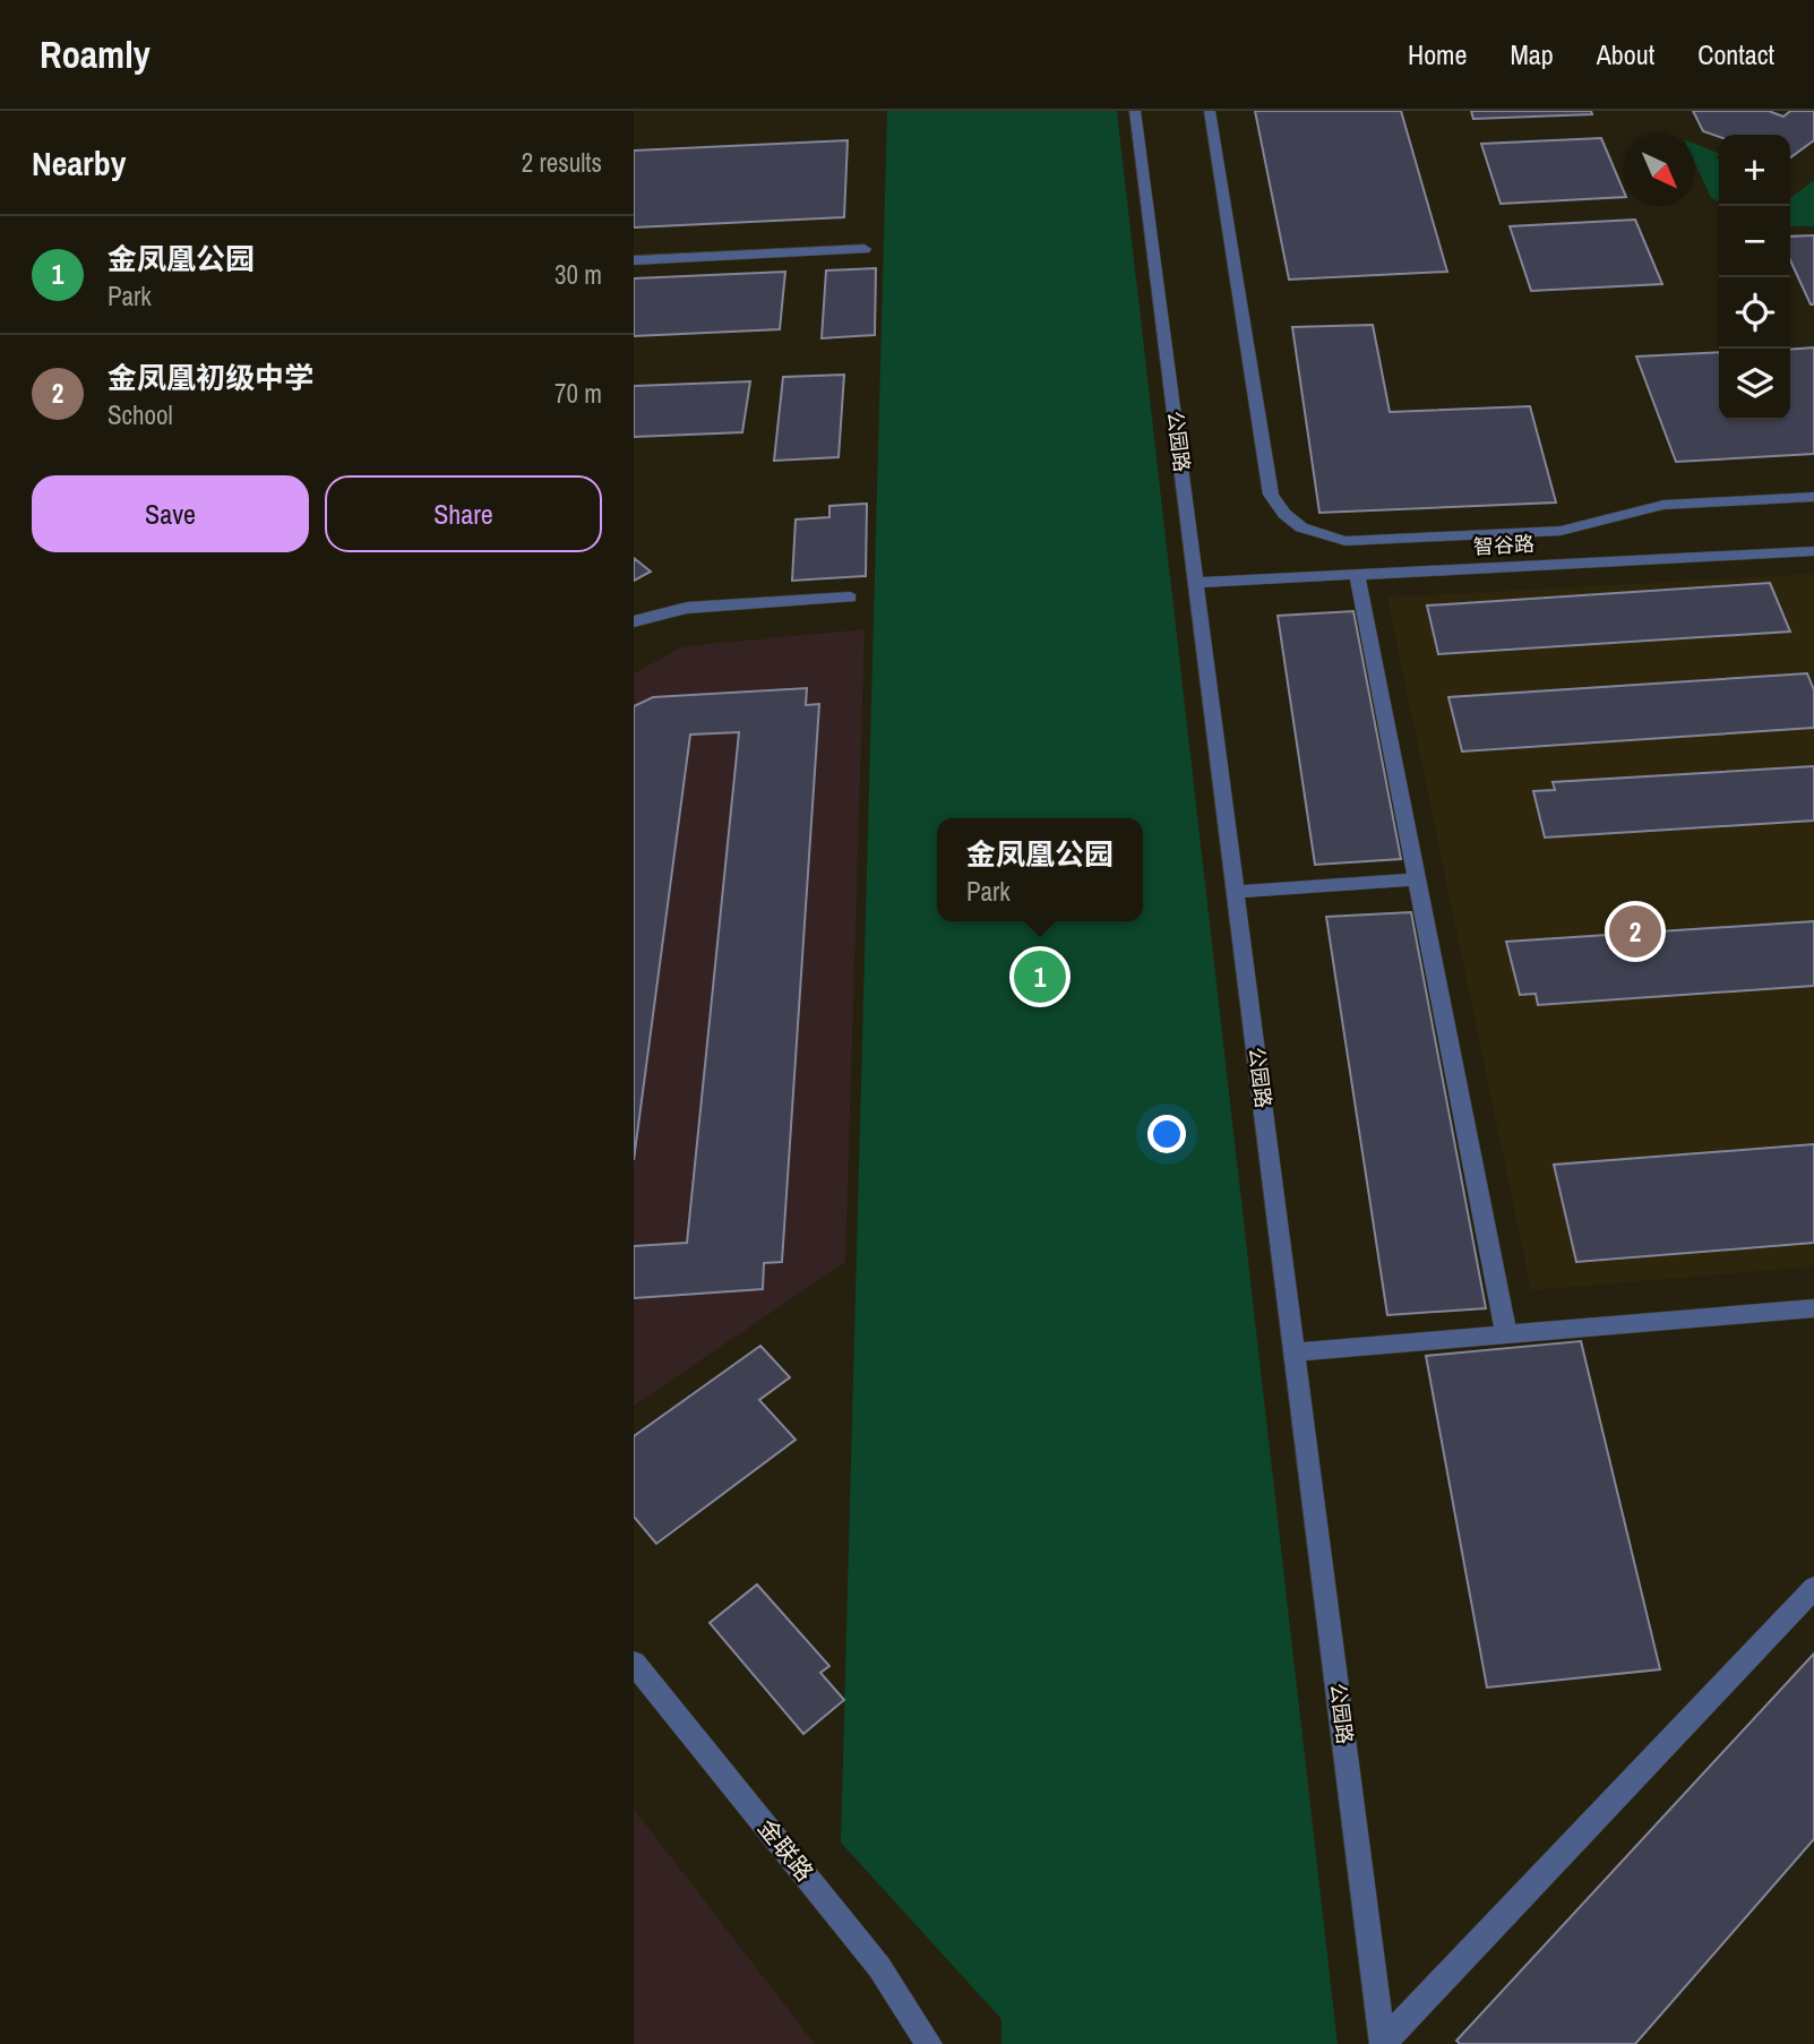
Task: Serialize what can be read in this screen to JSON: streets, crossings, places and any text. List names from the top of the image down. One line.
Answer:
{"streets":{"lane":["公园路","智谷路","金联路"]},"crossings":[["公园路","智谷路"]],"north":"bottom right","page":{"header":"Roamly","nav":["Home","Map","About","Contact"],"heading":["Nearby","2 results"],"map_buttons":["+","−"],"list":[{"mark":"1","name":"金凤凰公园","note":"Park","value":"30 m"},{"mark":"2","name":"金凤凰初级中学","note":"School","value":"70 m"}],"buttons":["Save","Share"],"popup":["金凤凰公园","Park"],"pins":["2","1"]}}
